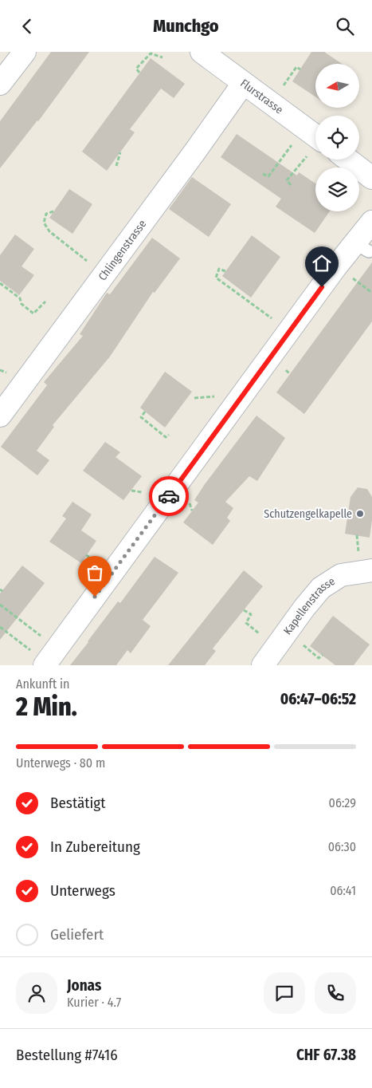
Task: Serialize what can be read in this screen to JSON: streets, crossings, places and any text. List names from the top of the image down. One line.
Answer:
{"streets":{"street":["Flurstrasse","Chlingenstrasse","Kapellenstrasse"]},"crossings":[["Flurstrasse","Chlingenstrasse"]],"places":["Schutzengelkapelle"],"north":"left","page":{"header":"Munchgo","heading":["2 Min.","Ankunft in","06:47–06:52"],"panel":["Jonas","Kurier · 4.7","Bestellung #7416","CHF 67.38"],"bar":"Unterwegs · 80 m","list":[["Bestätigt","06:29"],["In Zubereitung","06:30"],["Unterwegs","06:41"],"Geliefert"]}}
